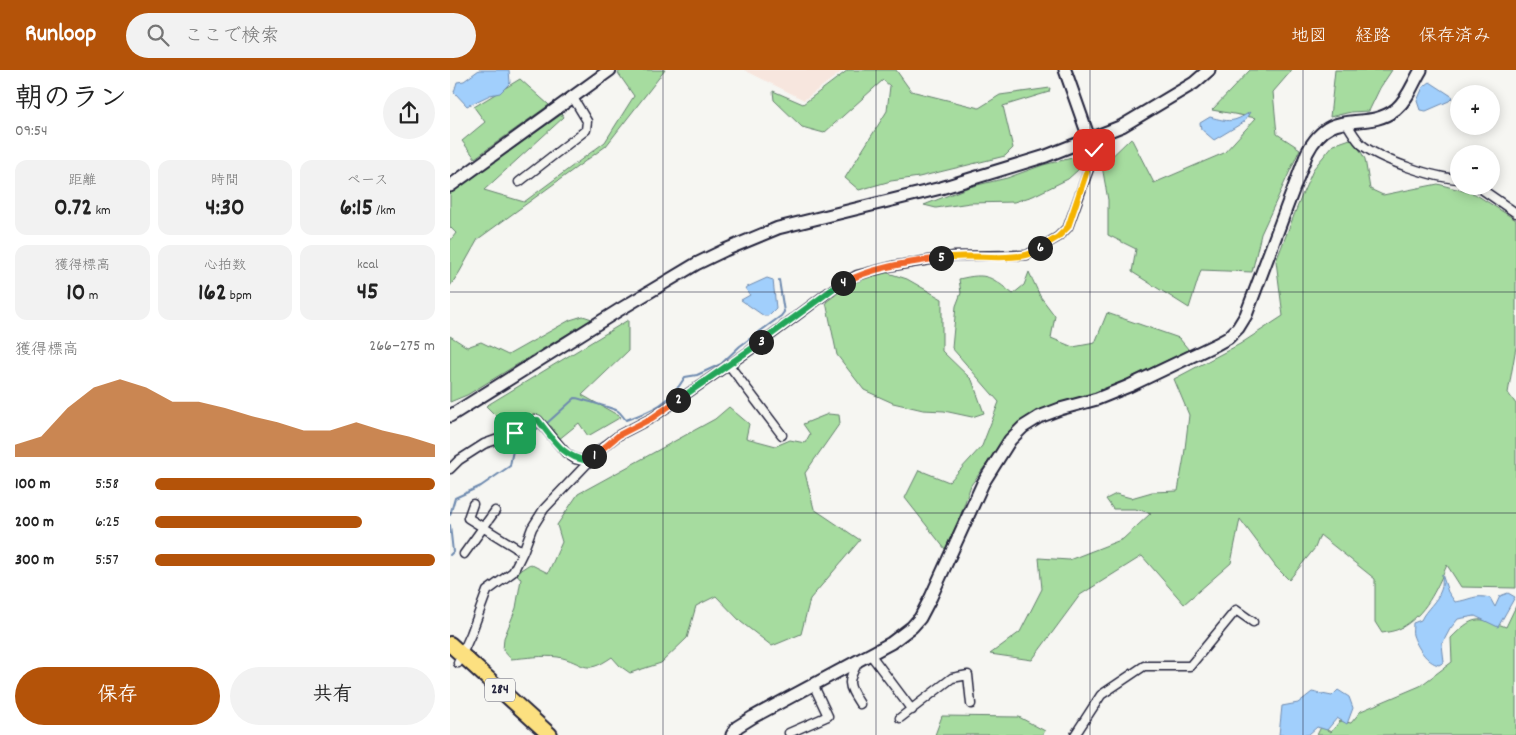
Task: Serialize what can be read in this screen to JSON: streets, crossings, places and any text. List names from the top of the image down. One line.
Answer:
{"streets":{"highway":["284"]},"page":{"header":"Runloop","search":"ここで検索","nav":["地図","経路","保存済み"],"heading":["朝のラン","09:54"],"map_buttons":["+","−"],"stats":[["距離","0.72 km"],["時間","4:30"],["ペース","6:15 /km"],["獲得標高","10 m"],["心拍数","162 bpm"],["kcal","45"]],"pins":["6","5","4","3","2","1"],"chart":["獲得標高","266–275 m"],"list":[{"name":"100 m","note":"5:58"},{"name":"200 m","note":"6:25"},{"name":"300 m","note":"5:57"}],"buttons":["保存","共有"]}}
